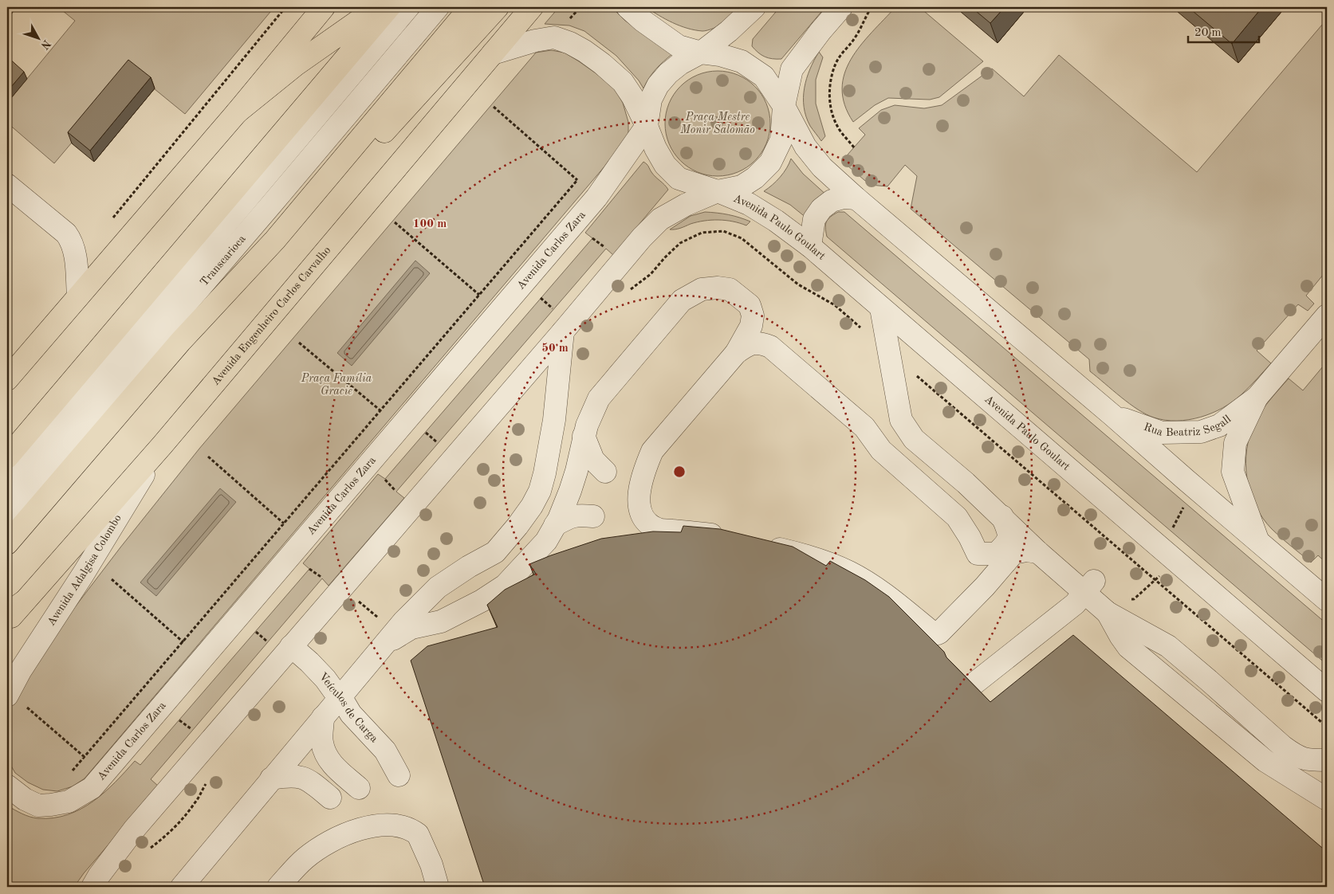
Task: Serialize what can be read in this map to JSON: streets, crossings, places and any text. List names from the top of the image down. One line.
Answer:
{"streets":{"main road":["Avenida Engenheiro Carlos Carvalho"],"street":["Avenida Paulo Goulart","Avenida Carlos Zara","Transcarioca","Rua Beatriz Segall","Avenida Adalgisa Colombo","Veículos de Carga"]},"crossings":[["Avenida Paulo Goulart","Avenida Carlos Zara"],["Avenida Engenheiro Carlos Carvalho","Avenida Adalgisa Colombo"]],"parks":["Praça Mestre Monir Salomão","Praça Família Gracie"],"scale_bar":"20 m","north":"bottom right","rings":["100 m","50 m"]}
